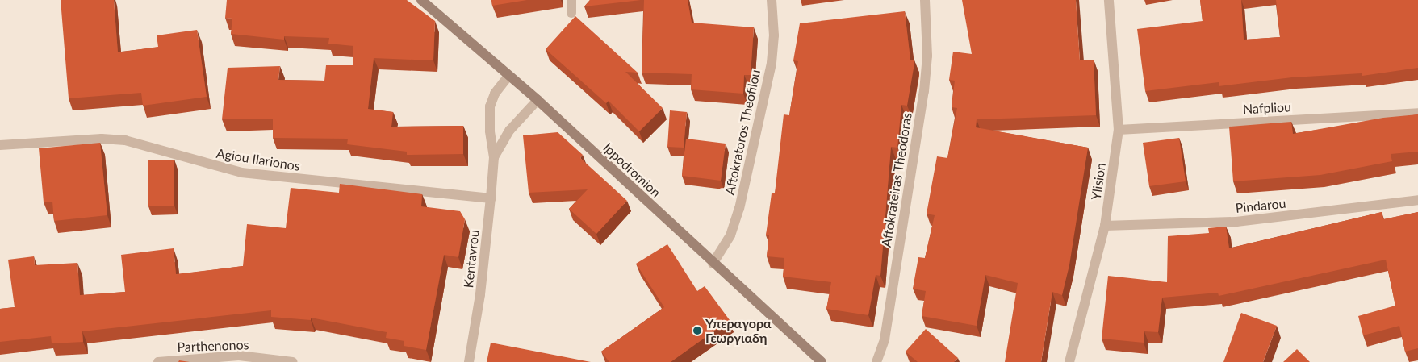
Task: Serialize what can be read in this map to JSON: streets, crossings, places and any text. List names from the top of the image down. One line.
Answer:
{"streets":{"street":["Nafpliou","Aftokratoros Theofilou","Agiou Ilarionos","Ippodromion","Aftokrateiras Theodoras","Ylision","Pindarou","Kentavrou","Parthenonos"]},"crossings":[["Nafpliou","Ylision"],["Aftokratoros Theofilou","Ippodromion"],["Agiou Ilarionos","Kentavrou"],["Ippodromion","Kentavrou"],["Ylision","Pindarou"]],"places":["Υπεραγορα Γεωργιαδη"]}
